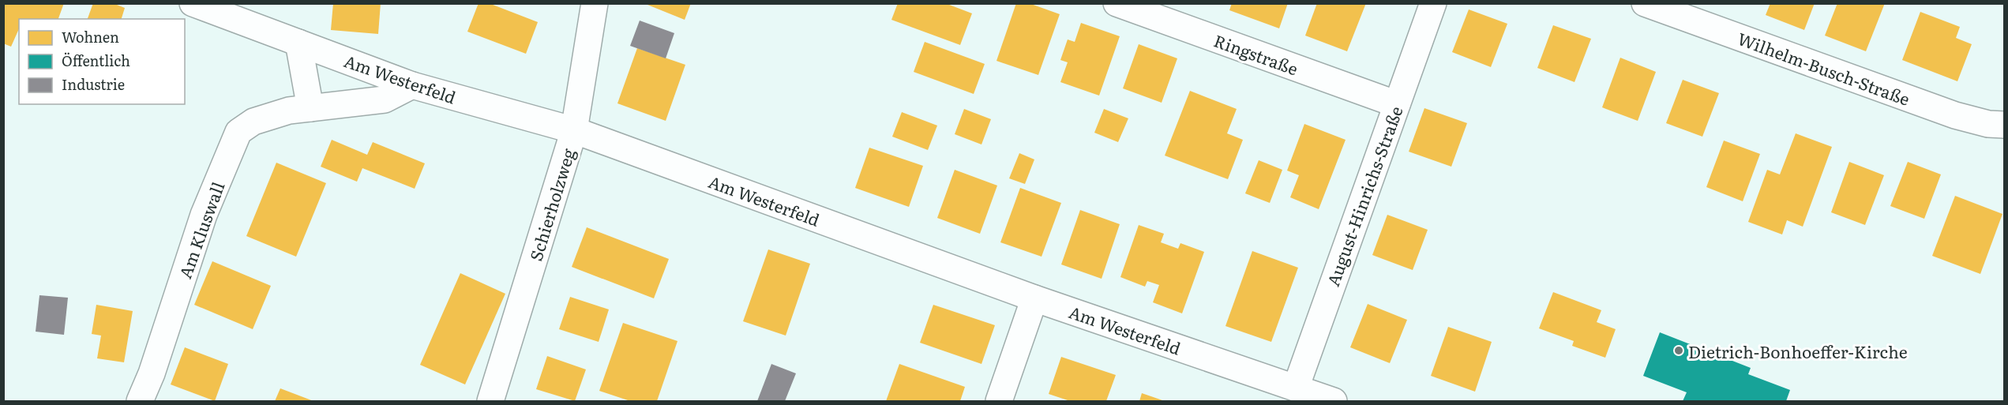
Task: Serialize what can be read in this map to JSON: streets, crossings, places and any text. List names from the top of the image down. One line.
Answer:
{"streets":{"street":["Ringstraße","Wilhelm-Busch-Straße","Am Westerfeld","August-Hinrichs-Straße","Schierholzweg","Am Kluswall"]},"crossings":[["Ringstraße","August-Hinrichs-Straße"],["Am Westerfeld","August-Hinrichs-Straße"],["Am Westerfeld","Schierholzweg"],["Am Westerfeld","Am Kluswall"]],"places":["Dietrich-Bonhoeffer-Kirche"],"legend":["Wohnen","Öffentlich","Industrie"]}
